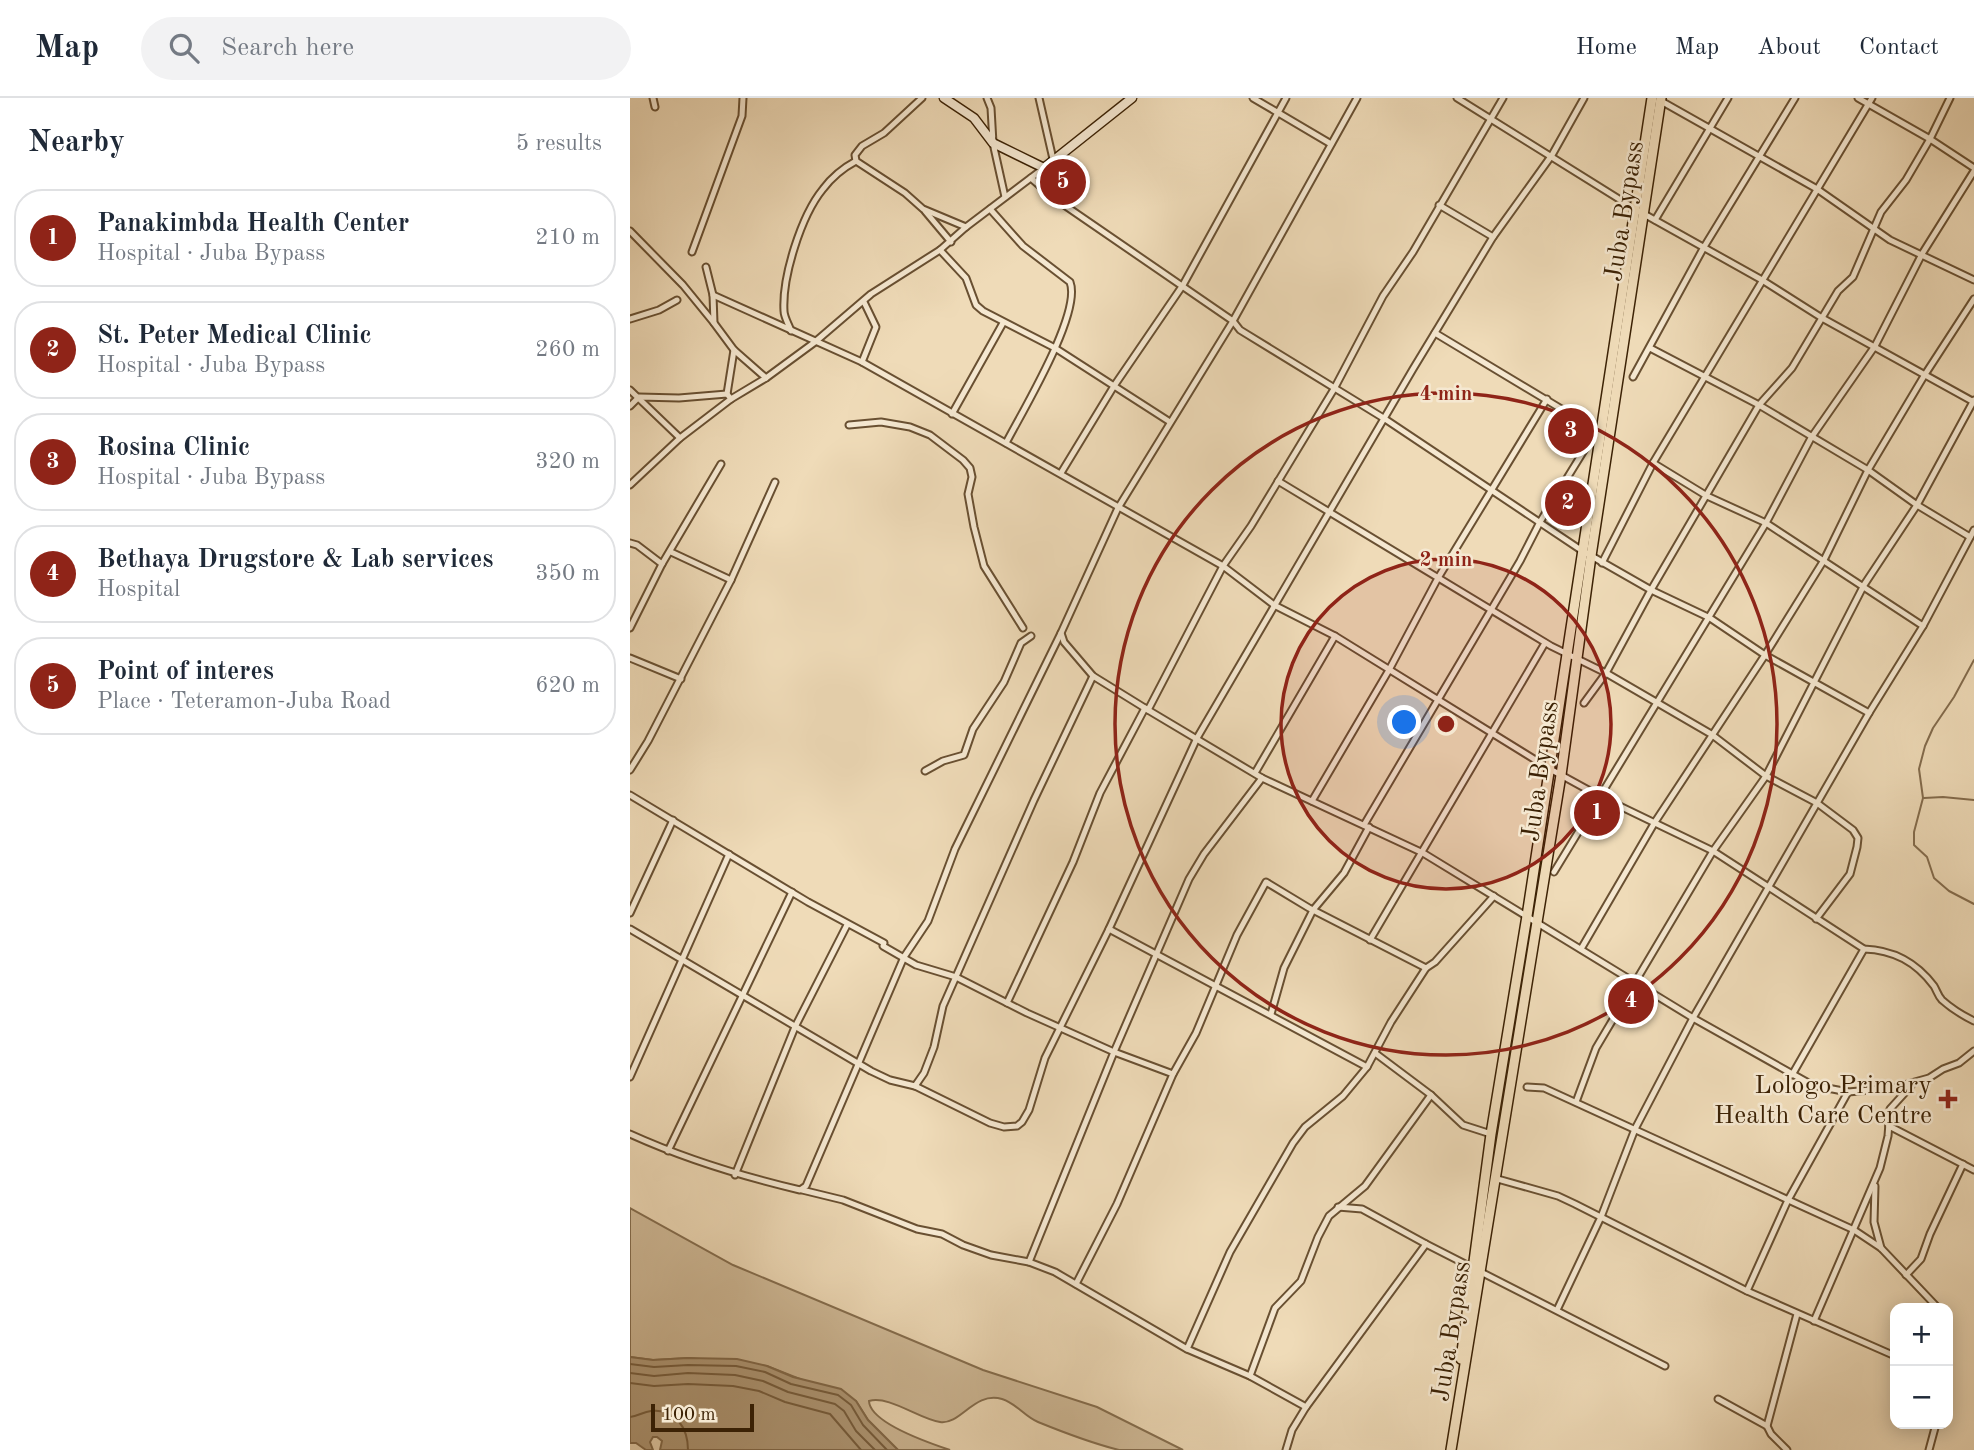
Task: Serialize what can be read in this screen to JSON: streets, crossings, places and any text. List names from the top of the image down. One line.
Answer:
{"streets":{"main road":["Juba Bypass"]},"places":{"health":["Lologo Primary Health Care Centre"]},"scale_bar":"100 m","page":{"header":"Map","search":"Search here","nav":["Home","Map","About","Contact"],"heading":["Nearby","5 results"],"pins":["5","3","2","1","4"],"list":[{"mark":"1","name":"Panakimbda Health Center","note":"Hospital · Juba Bypass","value":"210 m"},{"mark":"2","name":"St. Peter Medical Clinic","note":"Hospital · Juba Bypass","value":"260 m"},{"mark":"3","name":"Rosina Clinic","note":"Hospital · Juba Bypass","value":"320 m"},{"mark":"4","name":"Bethaya Drugstore & Lab services","note":"Hospital","value":"350 m"},{"mark":"5","name":"Point of interes","note":"Place · Teteramon-Juba Road","value":"620 m"}],"map_buttons":["+","−"],"scale":"100 m"},"rings":["4 min","2 min"]}
